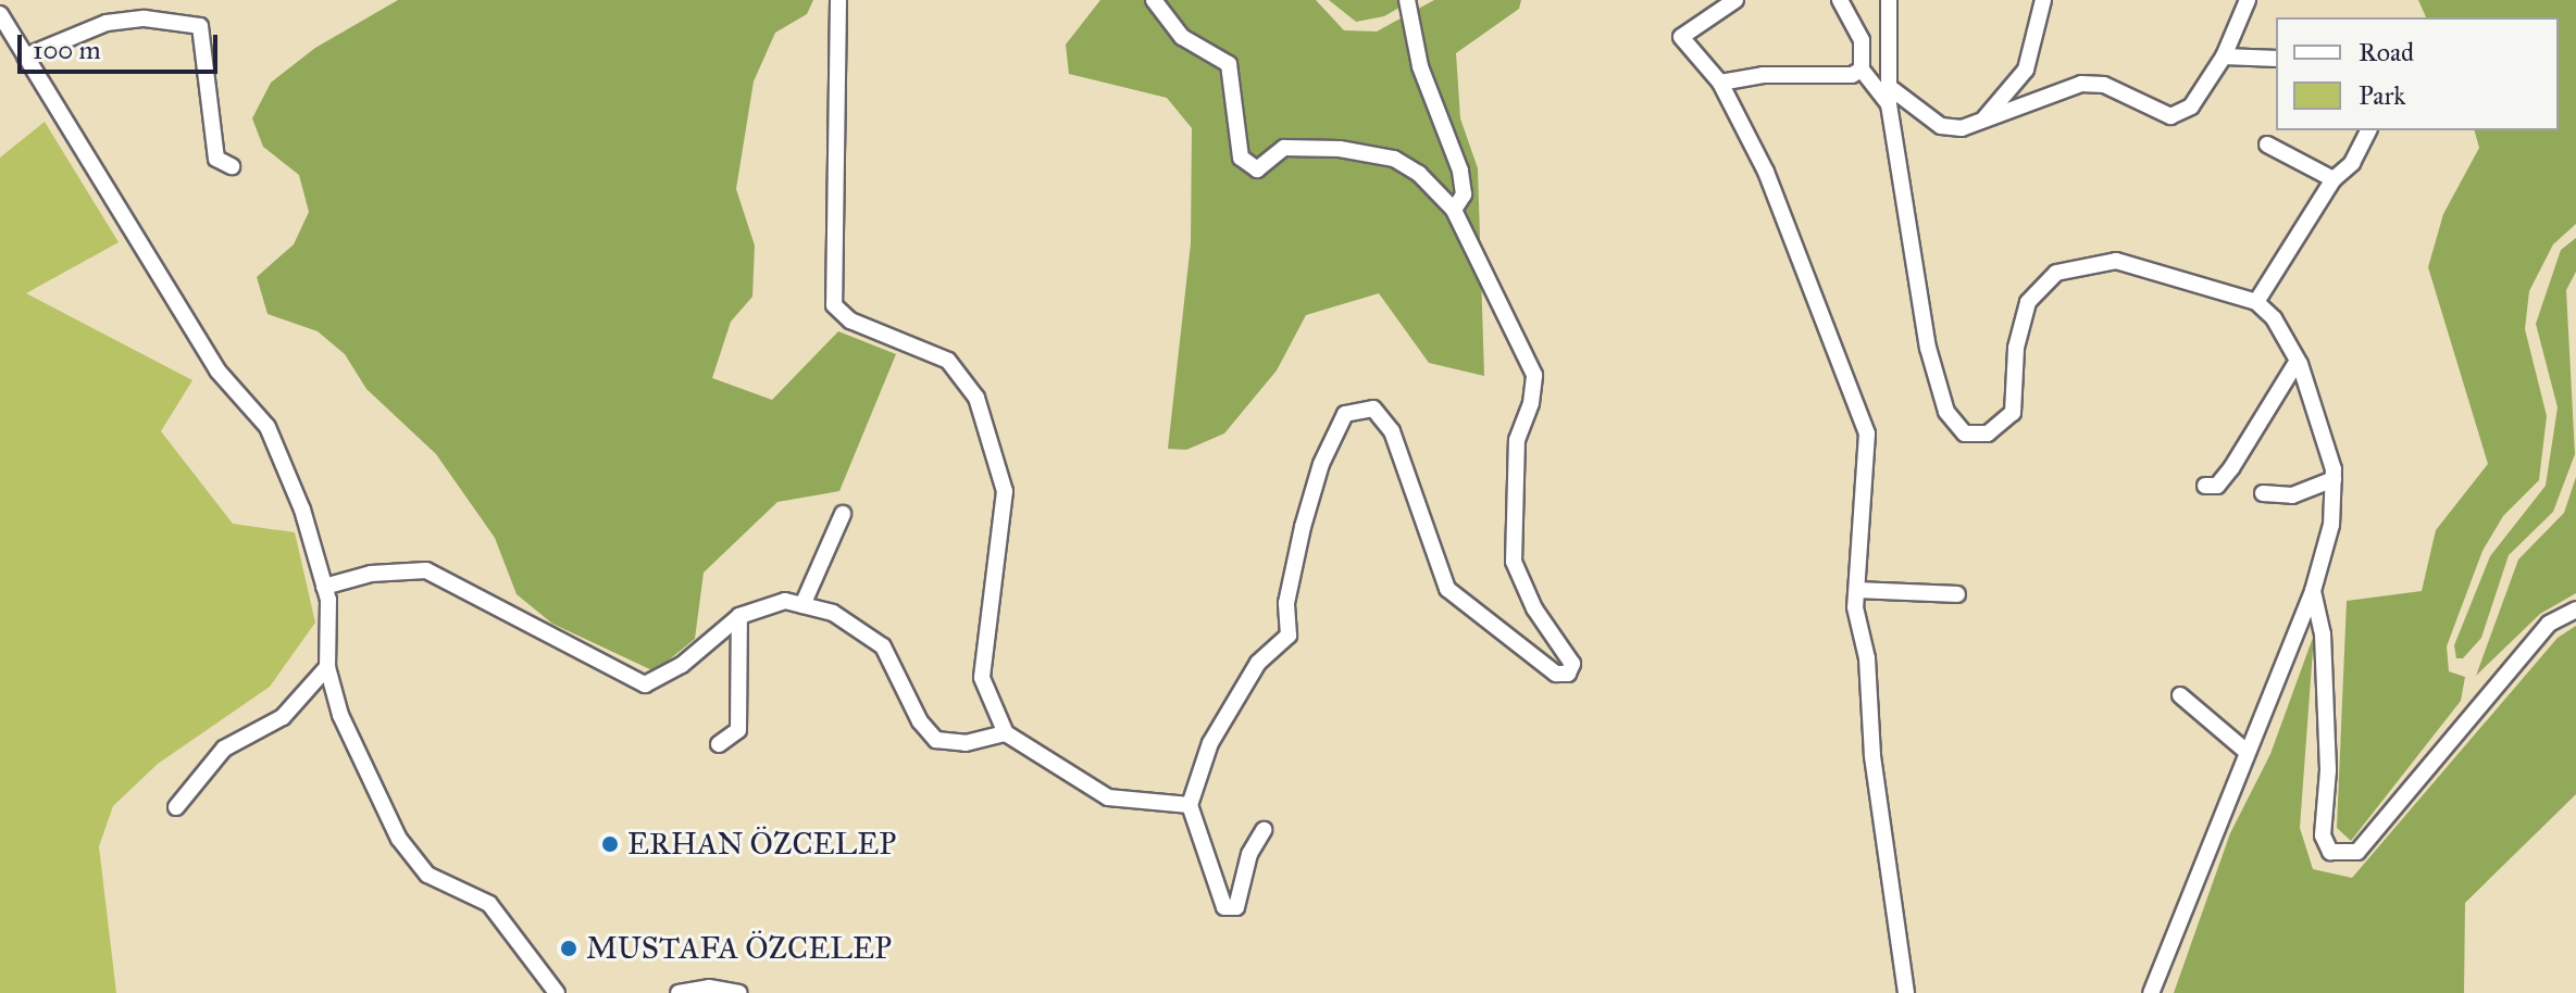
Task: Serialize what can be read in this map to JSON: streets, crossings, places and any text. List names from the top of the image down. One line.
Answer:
{"places":["ERHAN ÖZCELEP","MUSTAFA ÖZCELEP"],"legend":["Road","Park"],"scale_bar":"100 m"}
